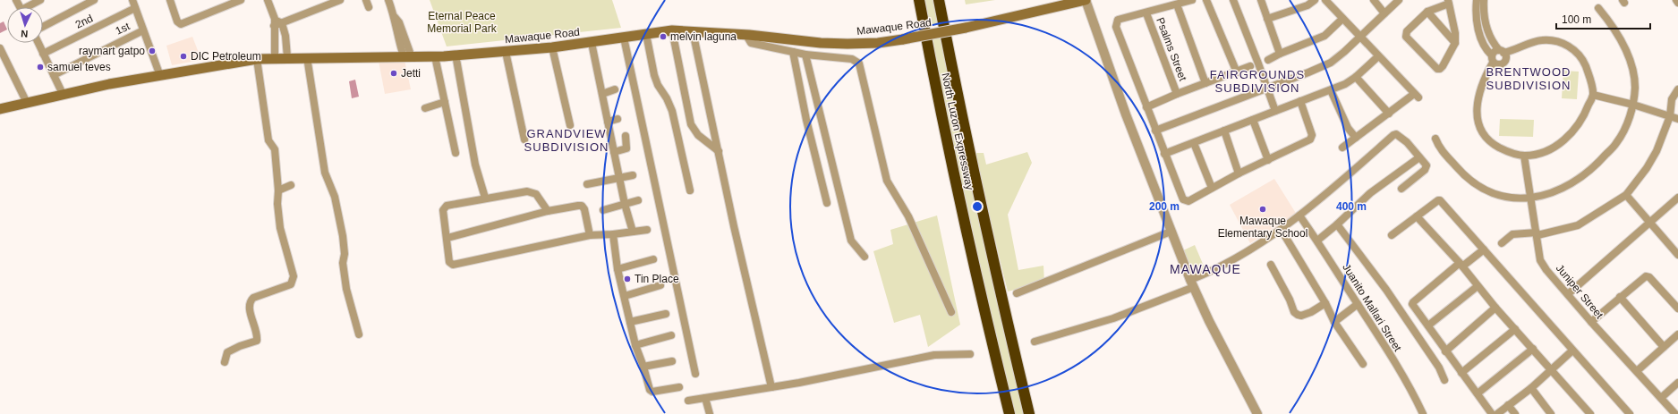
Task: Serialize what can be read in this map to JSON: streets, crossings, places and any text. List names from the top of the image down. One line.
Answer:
{"streets":{"highway":["North Luzon Expressway"],"main road":["Mawaque Road"],"street":["2nd","1st","Psalms Street","Juniper Street","Juanito Mallari Street"]},"districts":["BRENTWOOD SUBDIVISION","FAIRGROUNDS SUBDIVISION","GRANDVIEW SUBDIVISION","MAWAQUE"],"parks":["Eternal Peace Memorial Park"],"places":["melvin laguna","raymart gatpo","DIC Petroleum","samuel teves","Jetti","Mawaque Elementary School","Tin Place"],"scale_bar":"100 m","north":"bottom","rings":["200 m","400 m"]}
